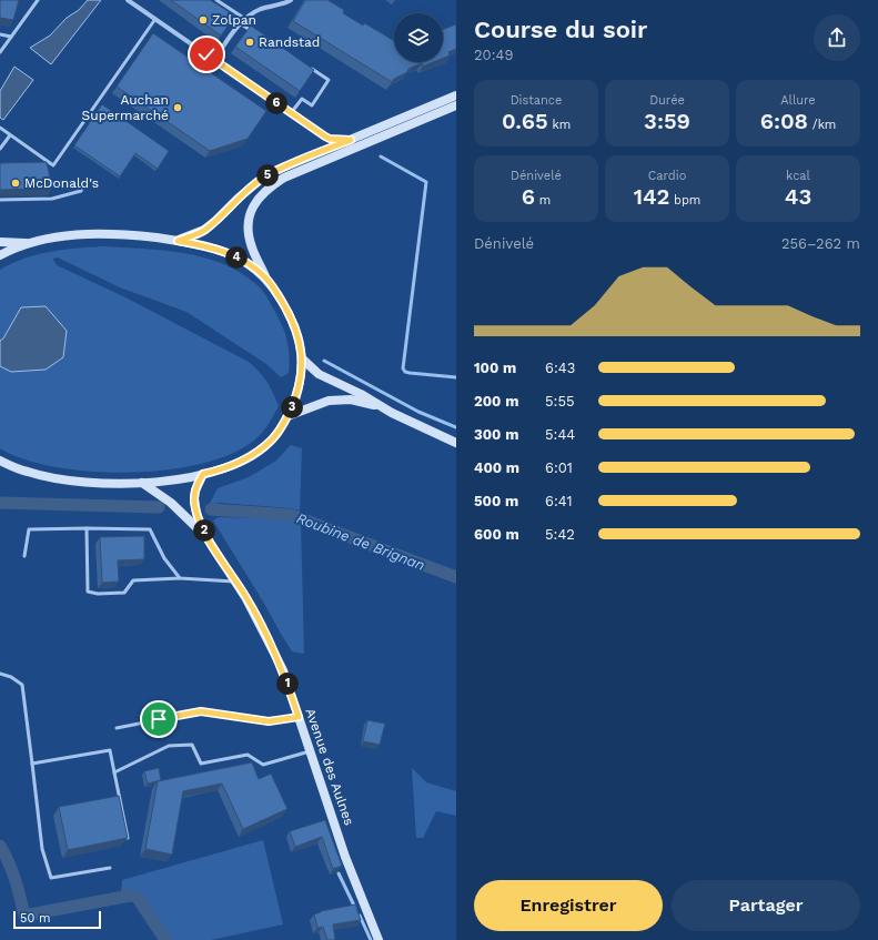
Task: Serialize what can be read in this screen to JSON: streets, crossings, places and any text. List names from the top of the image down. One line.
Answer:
{"streets":{"main road":["Avenue des Aulnes"]},"water":["Roubine de Brignan"],"places":["Zolpan","Randstad","Auchan Supermarché","McDonald's"],"scale_bar":"50 m","page":{"heading":["Course du soir","20:49"],"stats":[["Distance","0.65 km"],["Durée","3:59"],["Allure","6:08 /km"],["Dénivelé","6 m"],["Cardio","142 bpm"],["kcal","43"]],"pins":["6","5","4","3","2","1"],"chart":["Dénivelé","256–262 m"],"list":[{"name":"100 m","note":"6:43"},{"name":"200 m","note":"5:55"},{"name":"300 m","note":"5:44"},{"name":"400 m","note":"6:01"},{"name":"500 m","note":"6:41"},{"name":"600 m","note":"5:42"}],"buttons":["Enregistrer","Partager"],"scale":"50 m"}}
